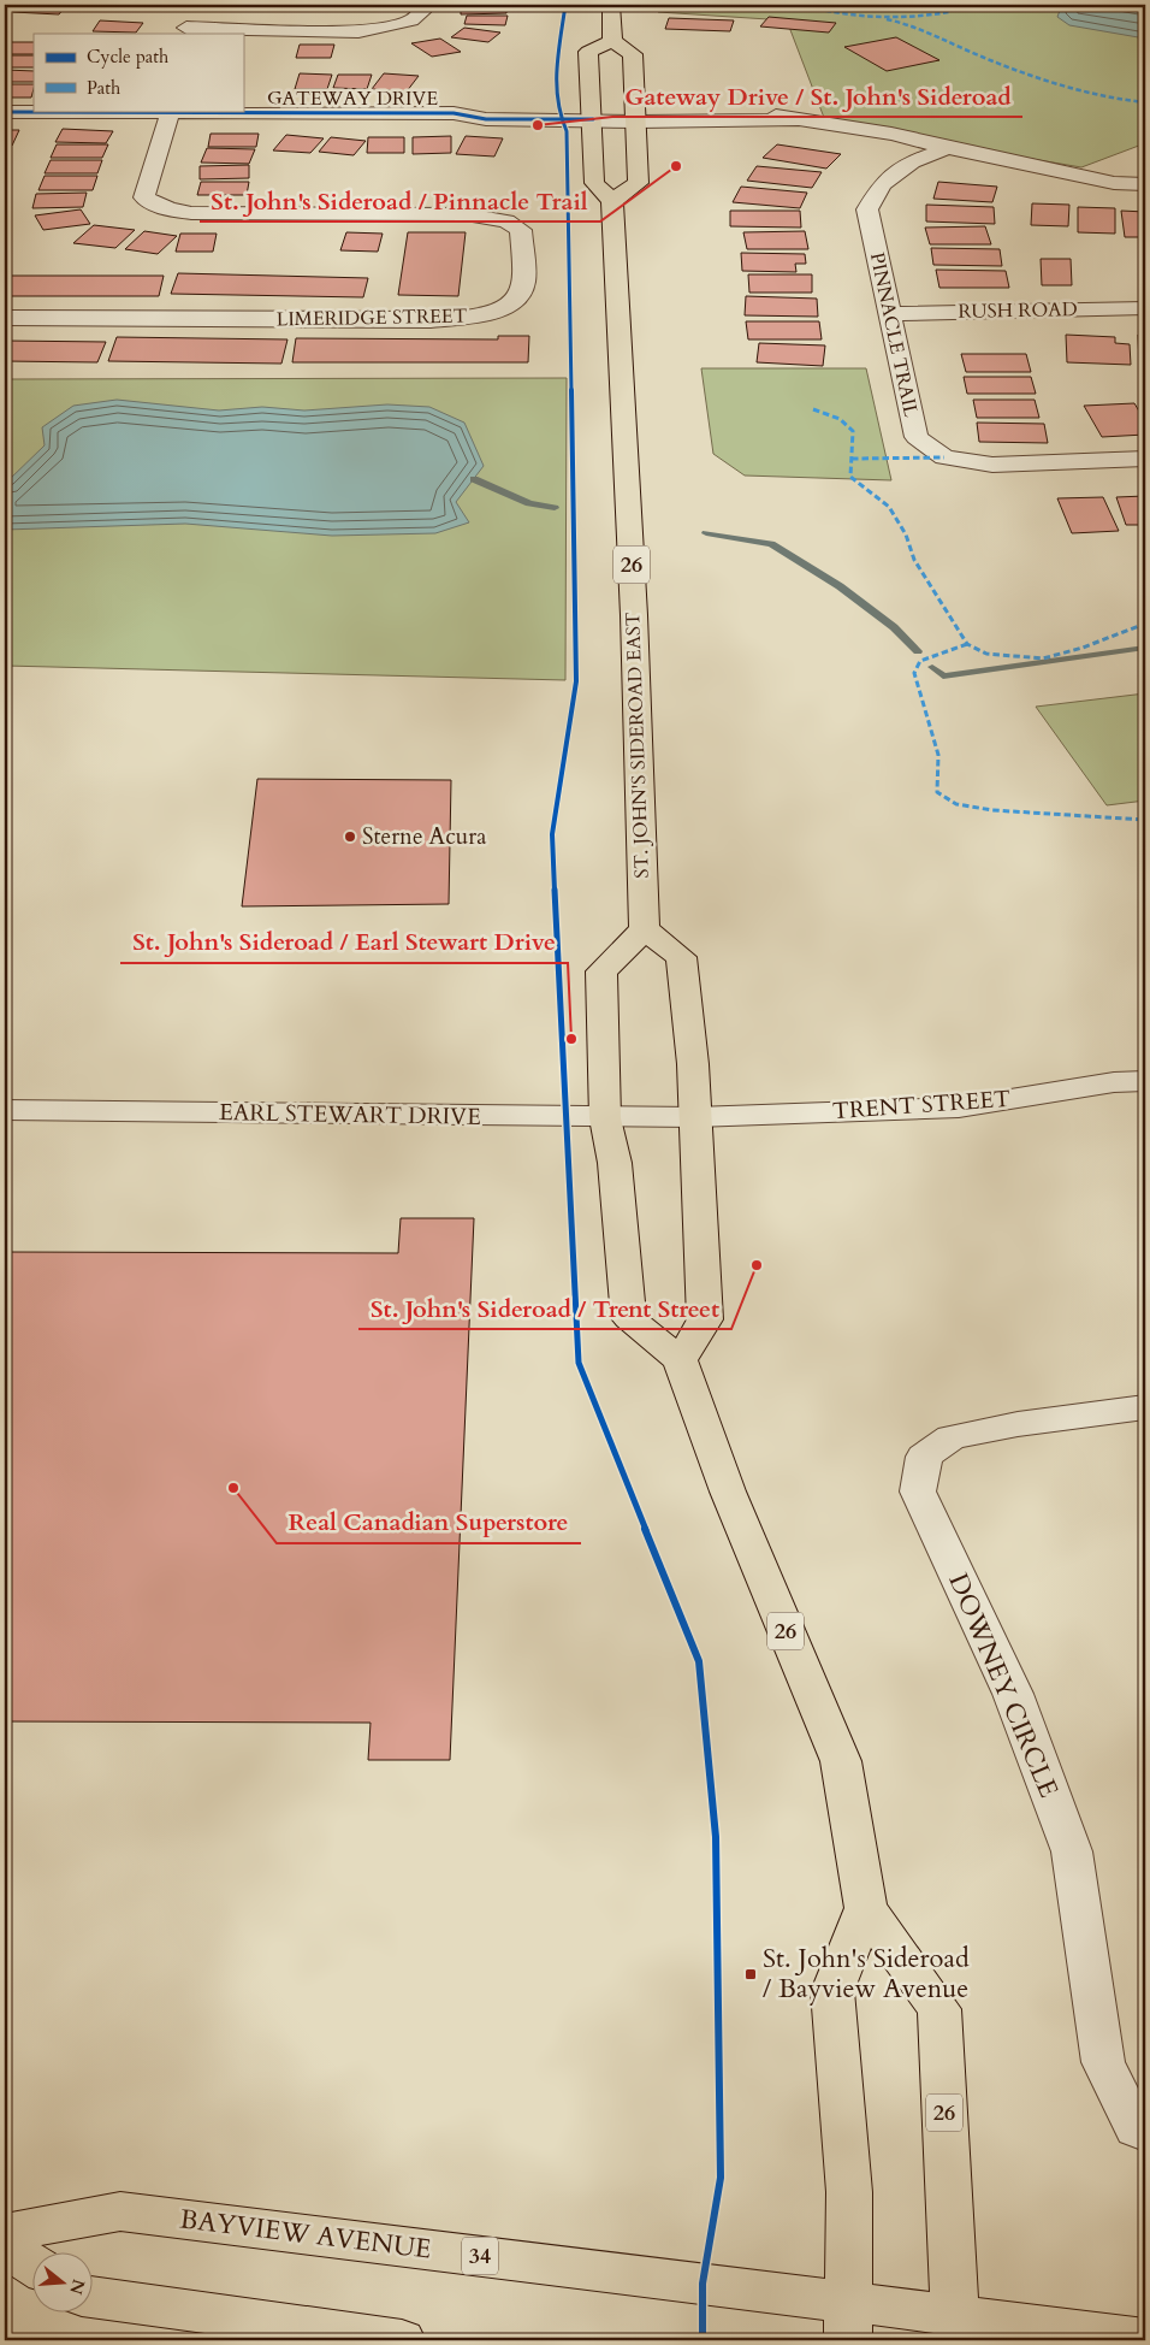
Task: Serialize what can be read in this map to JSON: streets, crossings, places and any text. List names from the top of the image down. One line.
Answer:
{"streets":{"main road":["26","ST. JOHN'S SIDEROAD EAST","BAYVIEW AVENUE","34"],"street":["GATEWAY DRIVE","RUSH ROAD","LIMERIDGE STREET","PINNACLE TRAIL","TRENT STREET","EARL STEWART DRIVE","DOWNEY CIRCLE"]},"crossings":[["GATEWAY DRIVE","LIMERIDGE STREET"],["GATEWAY DRIVE","PINNACLE TRAIL"],["RUSH ROAD","PINNACLE TRAIL"],["26","BAYVIEW AVENUE"],["TRENT STREET","EARL STEWART DRIVE"]],"places":{"other":["Gateway Drive / St. John's Sideroad","St. John's Sideroad / Pinnacle Trail","Sterne Acura","St. John's Sideroad / Earl Stewart Drive","St. John's Sideroad / Trent Street","Real Canadian Superstore"],"transit":["St. John's Sideroad / Bayview Avenue"]},"legend":["Cycle path","Path"],"north":"right"}
